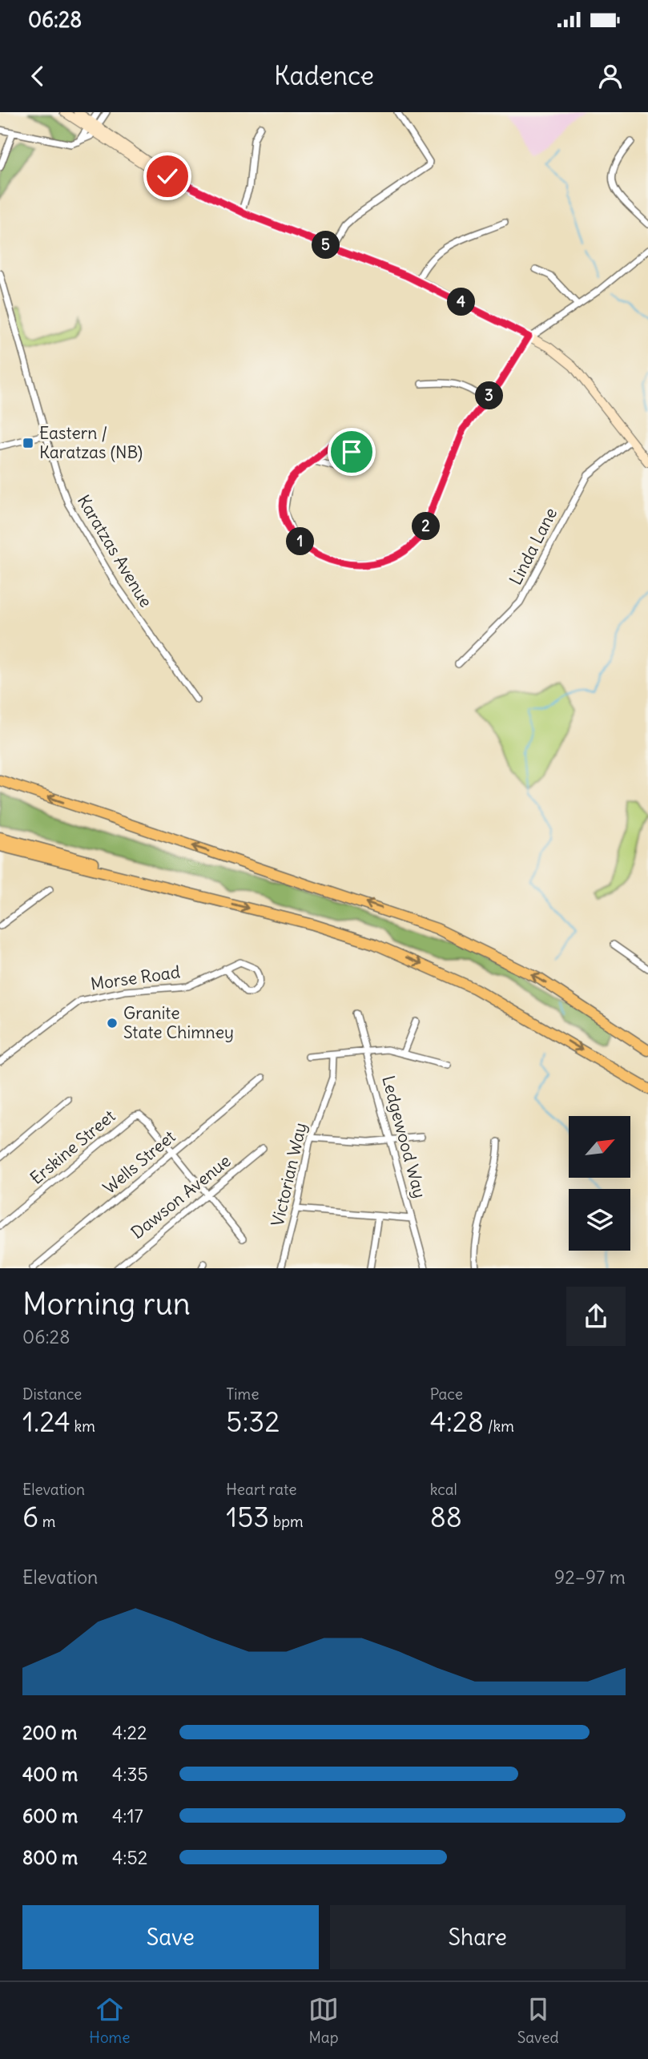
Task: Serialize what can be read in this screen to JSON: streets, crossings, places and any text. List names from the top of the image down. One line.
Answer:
{"streets":{"street":["Linda Lane","Karatzas Avenue","Morse Road","Ledgewood Way","Erskine Street","Wells Street","Victorian Way","Dawson Avenue"]},"crossings":[["Erskine Street","Wells Street"]],"places":{"transit":["Eastern / Karatzas (NB)"],"other":["Granite State Chimney"]},"north":"top right","page":{"status":"06:28","header":"Kadence","pins":["5","4","3","2","1"],"heading":["Morning run","06:28"],"stats":[["Distance","1.24 km"],["Time","5:32"],["Pace","4:28 /km"],["Elevation","6 m"],["Heart rate","153 bpm"],["kcal","88"]],"chart":["Elevation","92–97 m"],"list":[{"name":"200 m","note":"4:22"},{"name":"400 m","note":"4:35"},{"name":"600 m","note":"4:17"},{"name":"800 m","note":"4:52"}],"buttons":["Save","Share"],"tabs":["Home","Map","Saved"]}}
